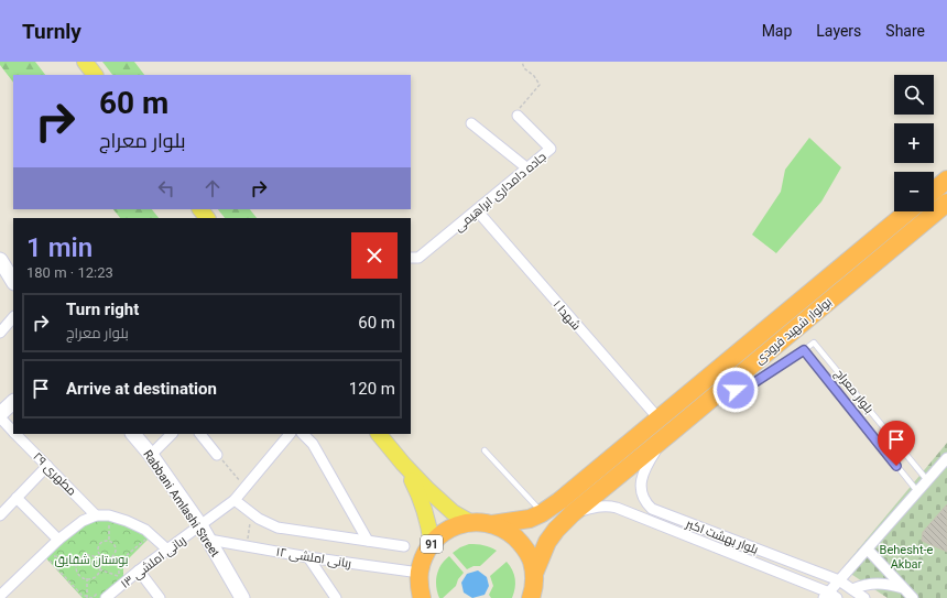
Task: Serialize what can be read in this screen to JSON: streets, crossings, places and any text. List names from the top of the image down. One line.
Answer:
{"streets":{"highway":["بولوار شهید فرودی","91"],"street":["جاده دامداری ابراهیمی","شهدا ۱","مطهری ۲۹","Rabbani Amlashi Street","بلوار بهشت اکبر","ربانی املشی ۱۲","ربانی املشی ۱۳"],"lane":["بلوار معراج"]},"crossings":[["جاده دامداری ابراهیمی","شهدا ۱"],["شهدا ۱","بولوار شهید فرودی"],["بولوار شهید فرودی","بلوار بهشت اکبر"],["بولوار شهید فرودی","91"],["Rabbani Amlashi Street","ربانی املشی ۱۲"],["Rabbani Amlashi Street","ربانی املشی ۱۳"],["91","ربانی املشی ۱۲"]],"parks":["Behesht-e Akbar","بوستان شقایق"],"page":{"header":"Turnly","nav":["Map","Layers","Share"],"map_buttons":["+","−"],"turn":["60 m","بلوار معراج"],"heading":["1 min","180 m · 12:23"],"list":[{"name":"Turn right","note":"بلوار معراج","value":"60 m"},{"name":"Arrive at destination","value":"120 m"}]}}
